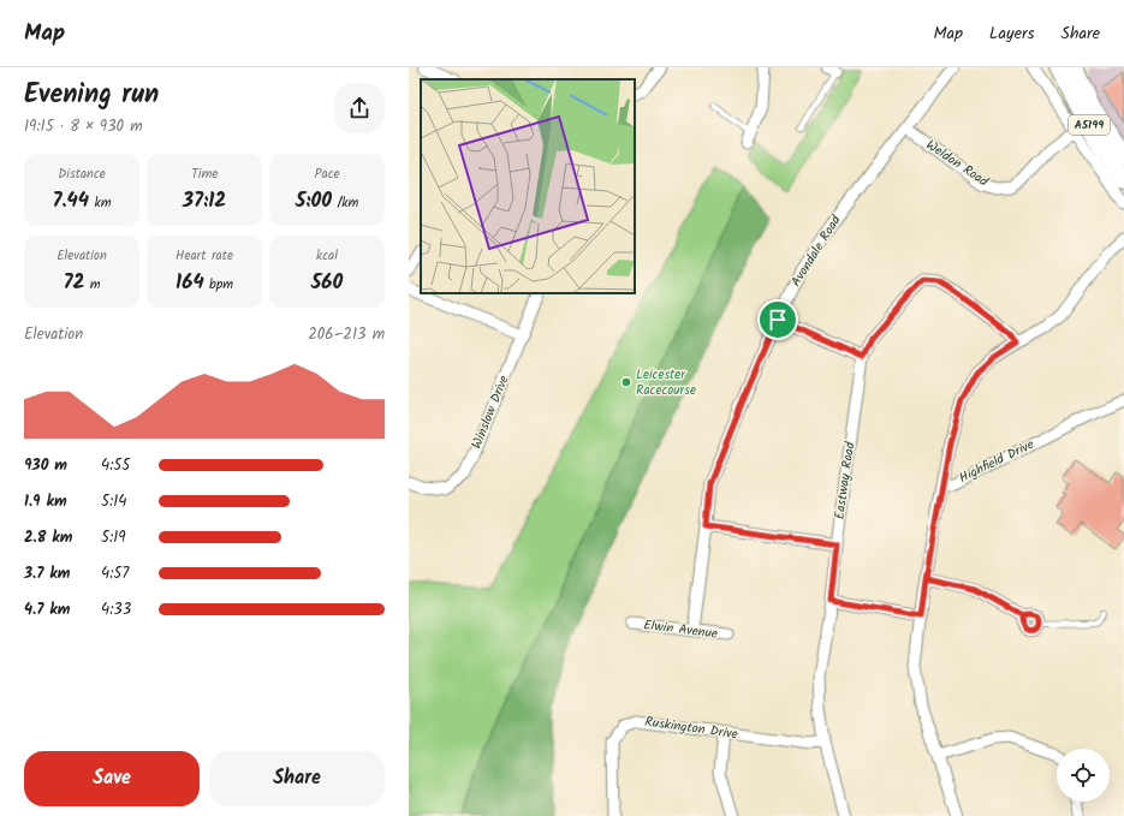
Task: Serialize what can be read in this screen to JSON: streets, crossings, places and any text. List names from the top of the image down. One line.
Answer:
{"streets":{"main road":["A5199"],"street":["Weldon Road","Avondale Road","Winslow Drive","Highfield Drive","Eastway Road","Elwin Avenue","Ruskington Drive"]},"crossings":[["Weldon Road","Avondale Road"],["Avondale Road","Elwin Avenue"],["Eastway Road","Ruskington Drive"]],"places":["Leicester Racecourse"],"page":{"header":"Map","nav":["Map","Layers","Share"],"heading":["Evening run","19:15 · 8 × 930 m"],"stats":[["Distance","7.44 km"],["Time","37:12"],["Pace","5:00 /km"],["Elevation","72 m"],["Heart rate","164 bpm"],["kcal","560"]],"chart":["Elevation","206–213 m"],"list":[{"name":"930 m","note":"4:55"},{"name":"1.9 km","note":"5:14"},{"name":"2.8 km","note":"5:19"},{"name":"3.7 km","note":"4:57"},{"name":"4.7 km","note":"4:33"}],"buttons":["Save","Share"]}}
